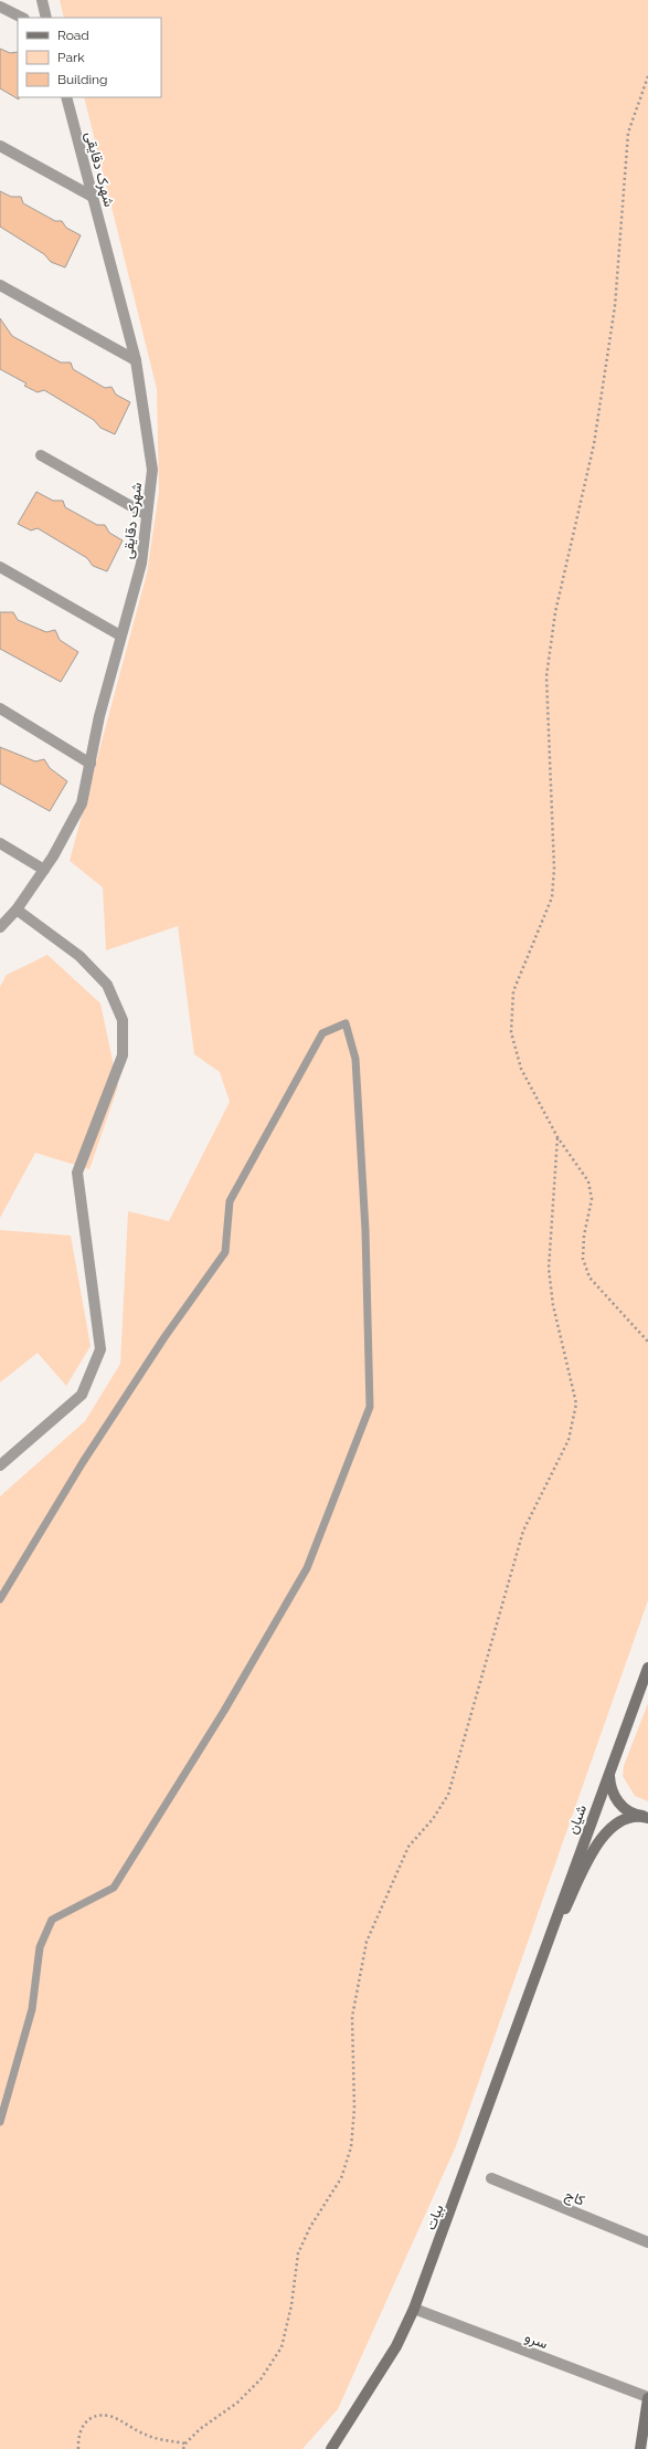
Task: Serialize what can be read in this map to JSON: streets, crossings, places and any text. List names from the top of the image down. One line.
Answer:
{"streets":{"main road":["شیان","بیات"],"street":["شهرک دقایقی","کاج","سرو"]},"crossings":[["شیان","بیات"],["بیات","سرو"]],"legend":["Road","Park","Building"]}
